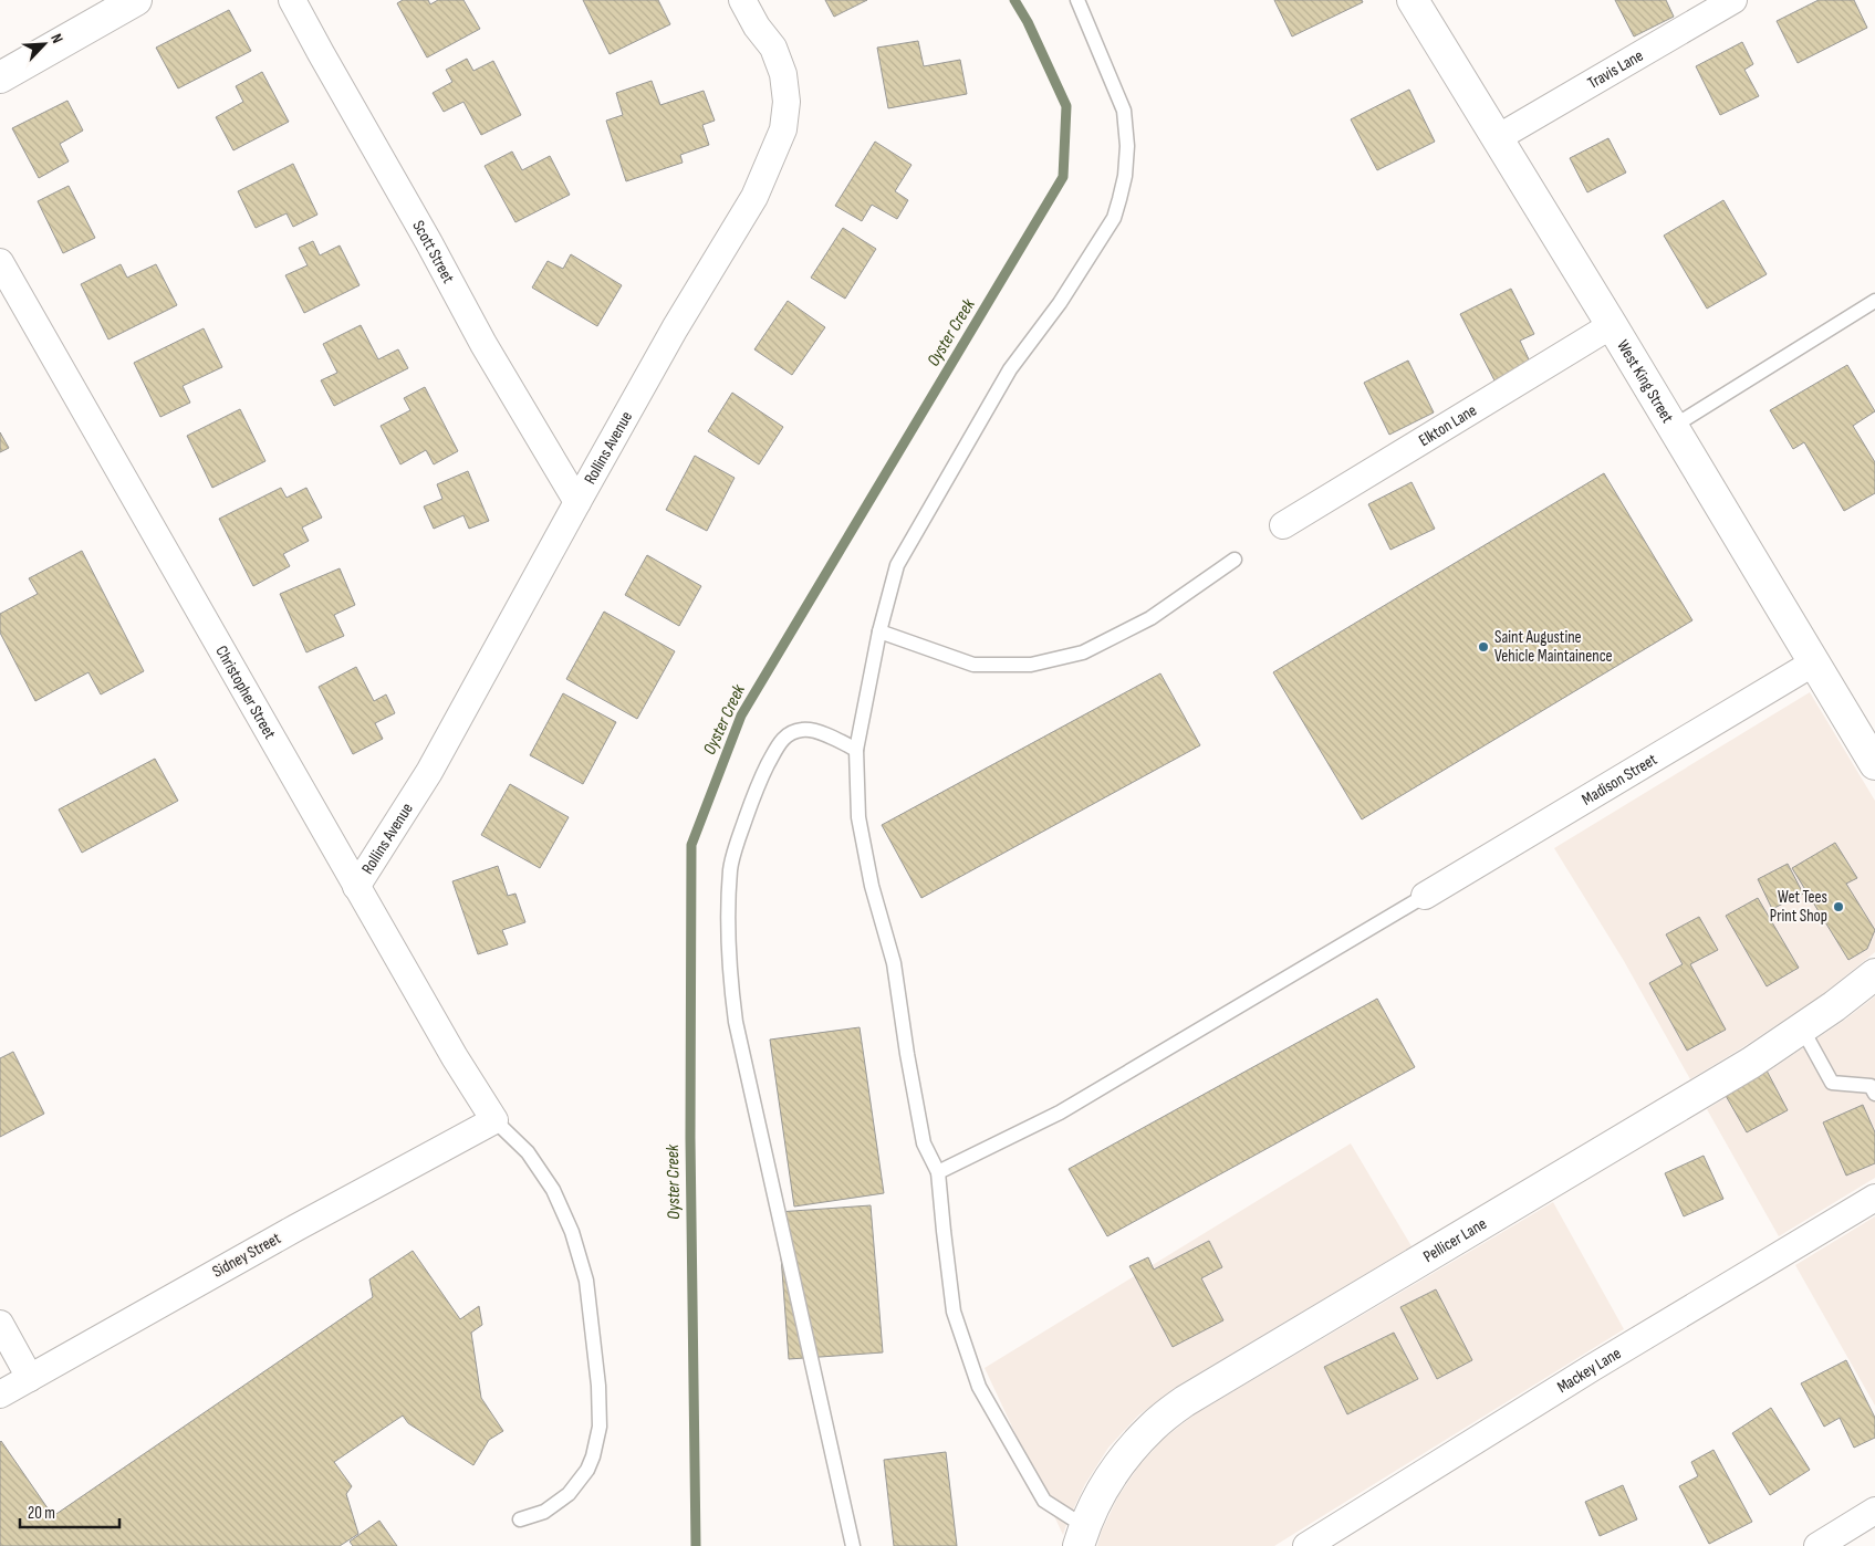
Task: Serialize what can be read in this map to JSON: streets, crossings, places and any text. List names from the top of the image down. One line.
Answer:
{"streets":{"main road":["West King Street","Pellicer Lane"],"street":["Travis Lane","Scott Street","Elkton Lane","Rollins Avenue","Christopher Street","Madison Street","Sidney Street","Mackey Lane"]},"crossings":[["Travis Lane","West King Street"],["Scott Street","Rollins Avenue"],["West King Street","Elkton Lane"],["West King Street","Madison Street"],["Rollins Avenue","Christopher Street"],["Christopher Street","Sidney Street"]],"water":["Oyster Creek"],"places":["Saint Augustine Vehicle Maintainence","Wet Tees Print Shop"],"scale_bar":"20 m","north":"top right"}
